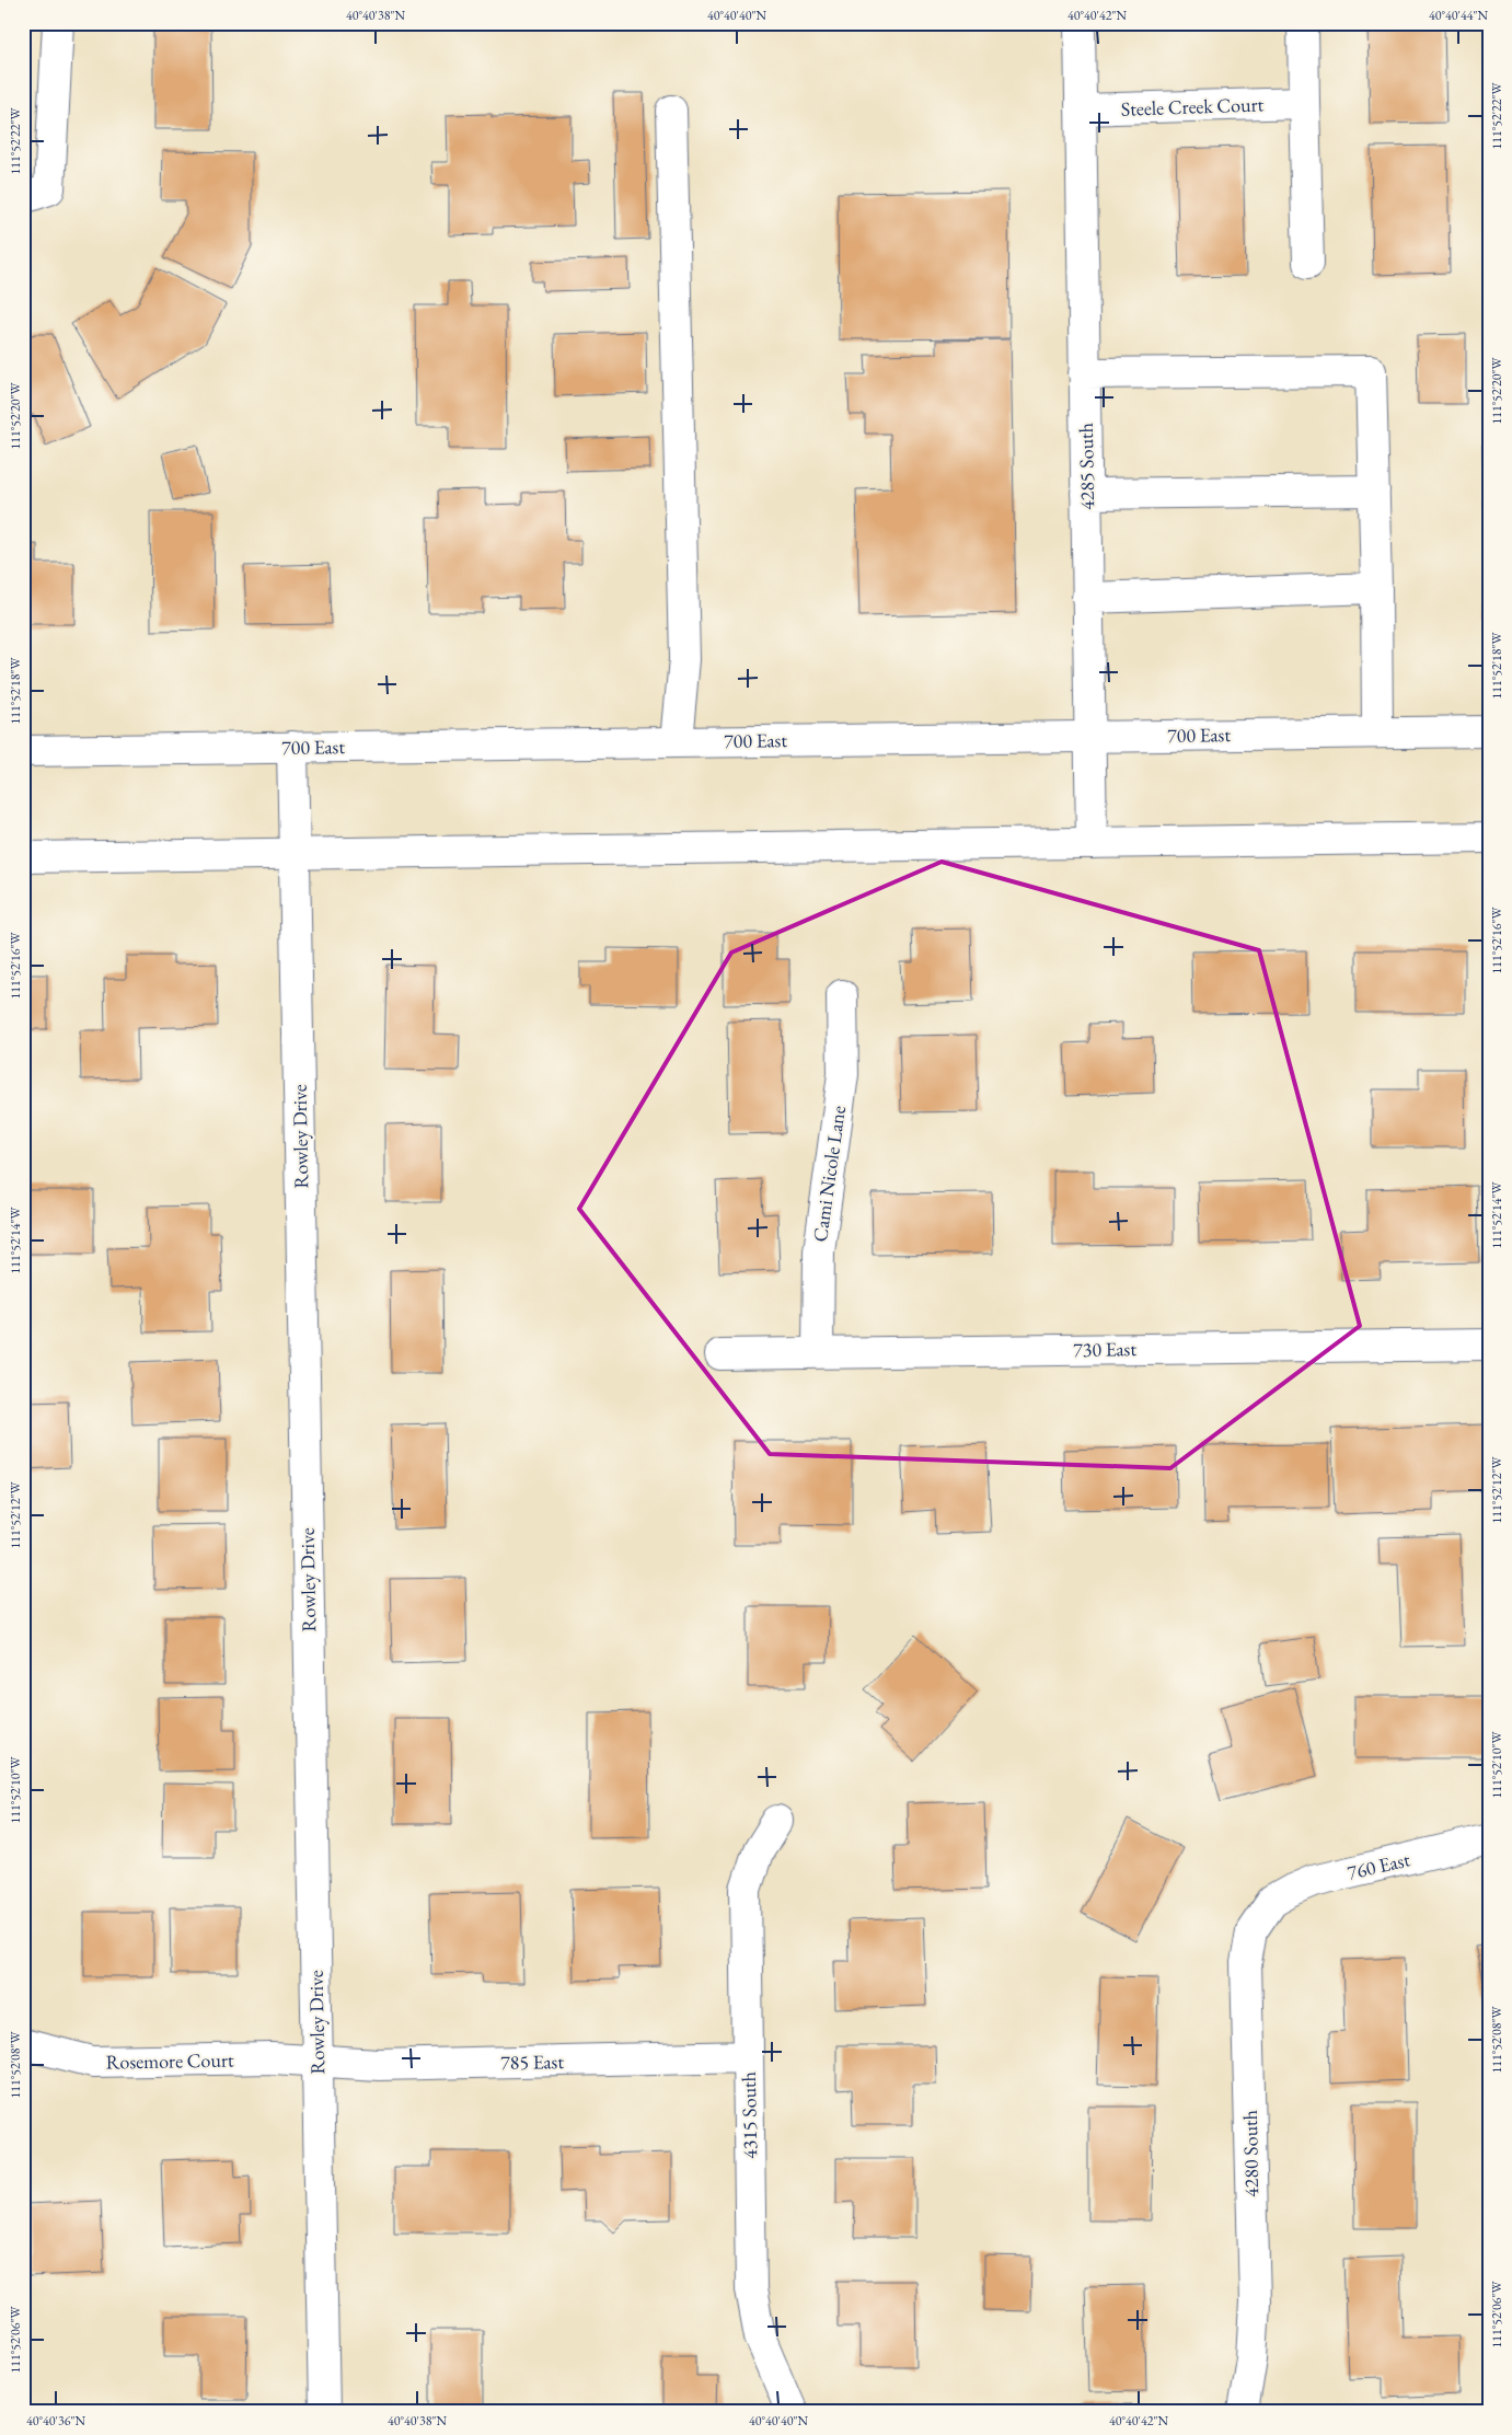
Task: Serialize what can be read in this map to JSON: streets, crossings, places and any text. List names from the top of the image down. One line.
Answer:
{"streets":{"street":["Steele Creek Court","4285 South","700 East","Rowley Drive","Cami Nicole Lane","730 East","760 East","Rosemore Court","785 East","4315 South","4280 South"]},"crossings":[["Steele Creek Court","4285 South"],["4285 South","700 East"],["700 East","Rowley Drive"],["Rowley Drive","Rosemore Court"],["Rowley Drive","785 East"],["Cami Nicole Lane","730 East"],["760 East","4280 South"],["Rosemore Court","785 East"],["785 East","4315 South"]],"coordinates":["40°40'38\"N","40°40'40\"N","40°40'42\"N","40°40'44\"N","111°52'22\"W","111°52'20\"W","111°52'18\"W","111°52'16\"W","111°52'14\"W","111°52'12\"W","111°52'10\"W","111°52'08\"W","111°52'06\"W","40°40'36\"N"]}
